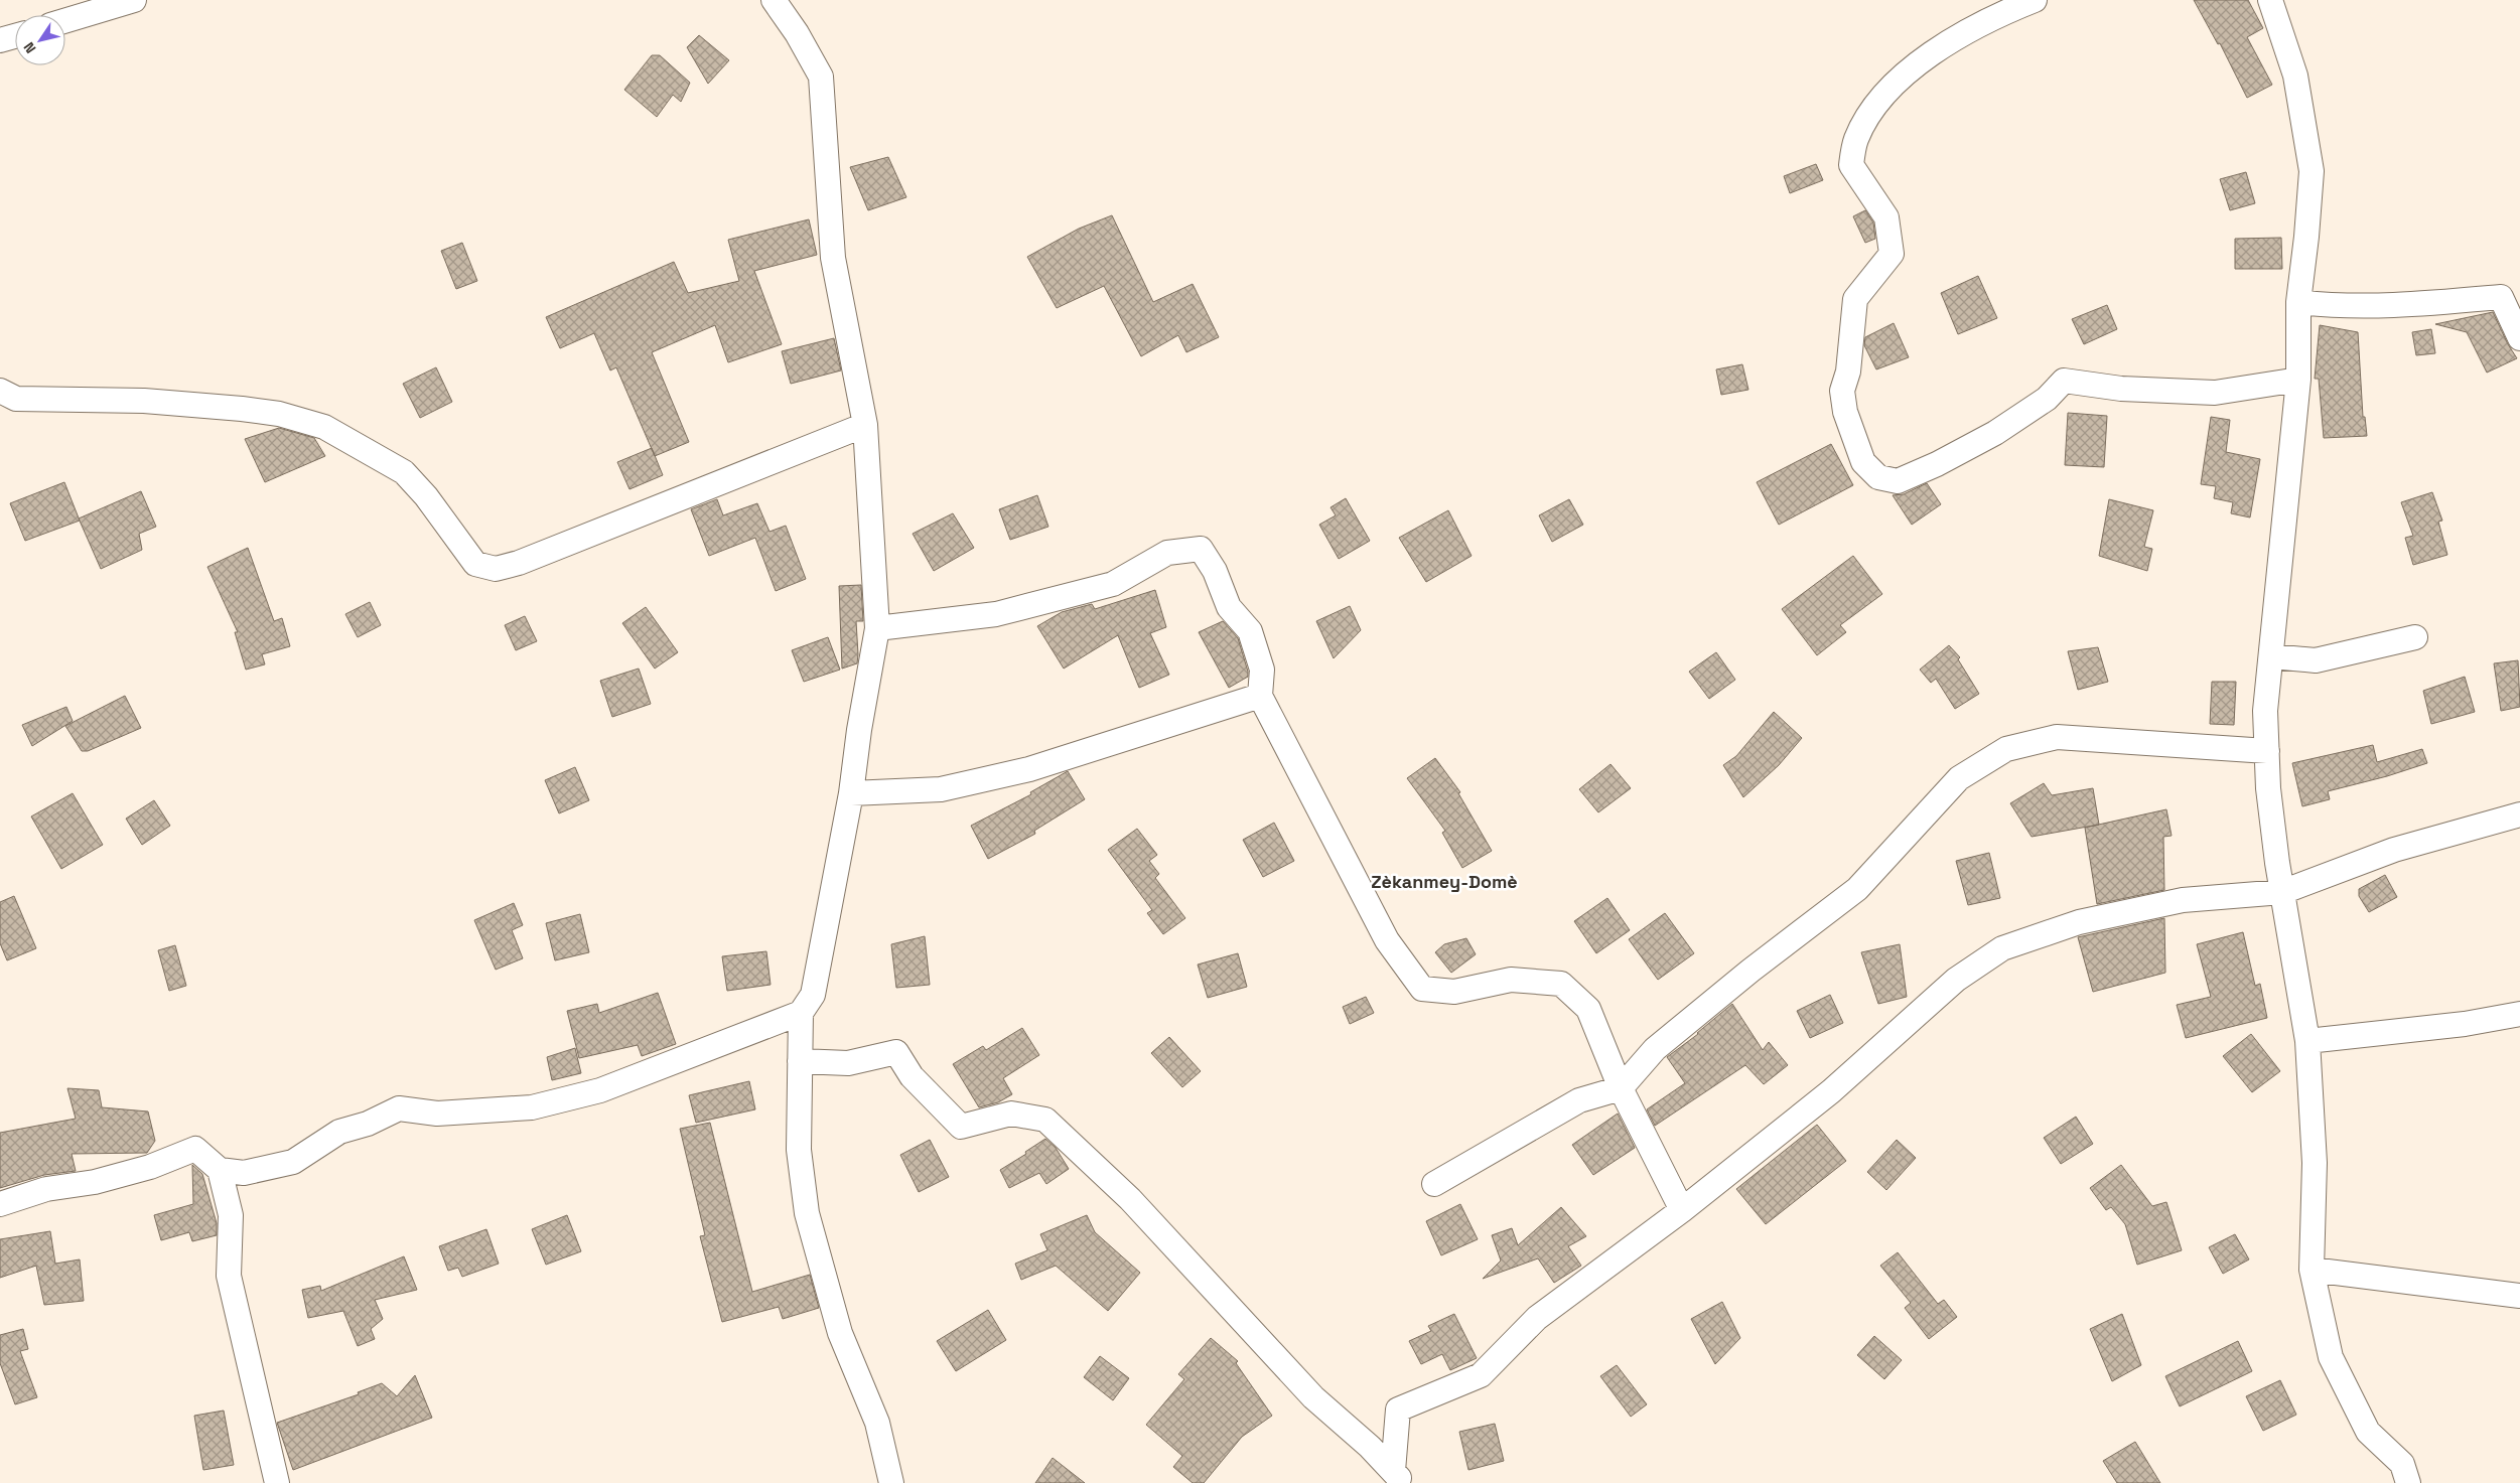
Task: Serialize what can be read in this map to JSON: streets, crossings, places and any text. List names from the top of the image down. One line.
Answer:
{"districts":["Zèkanmey-Domè"],"north":"bottom left"}
